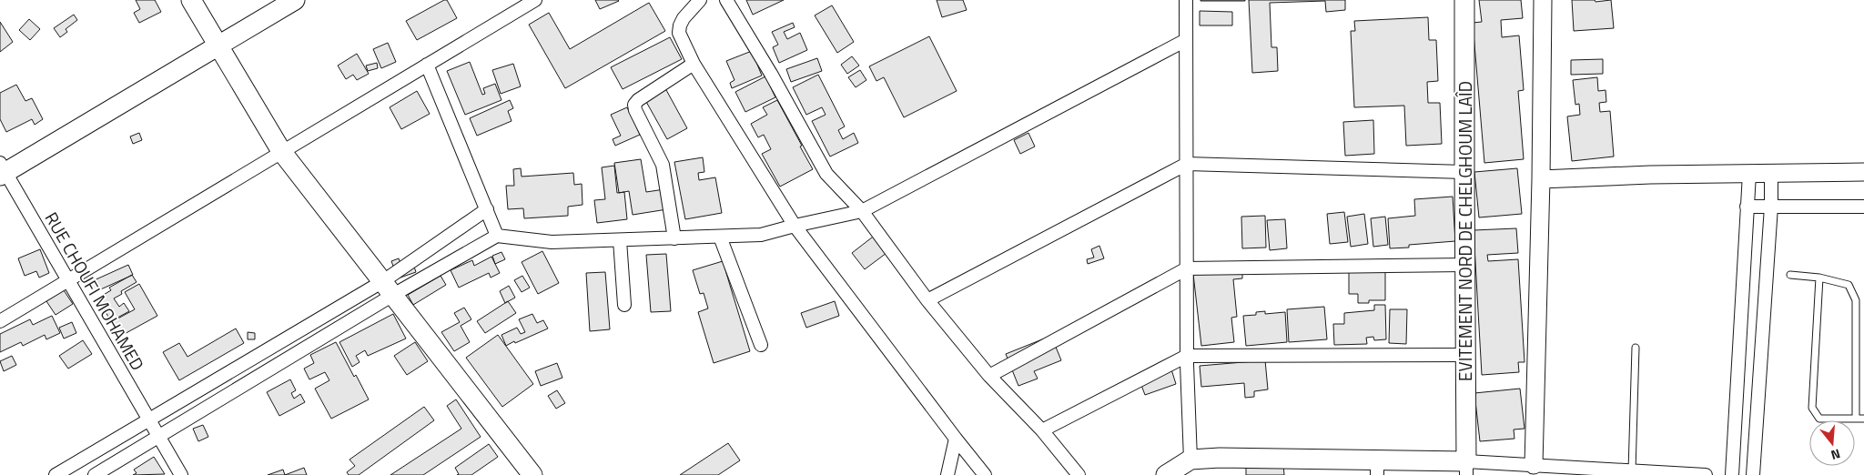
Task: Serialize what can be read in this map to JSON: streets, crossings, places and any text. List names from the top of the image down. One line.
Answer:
{"streets":{"main road":["EVITEMENT NORD DE CHELGHOUM LAÎD"],"street":["RUE CHOUFI MOHAMED"]},"north":"bottom"}
